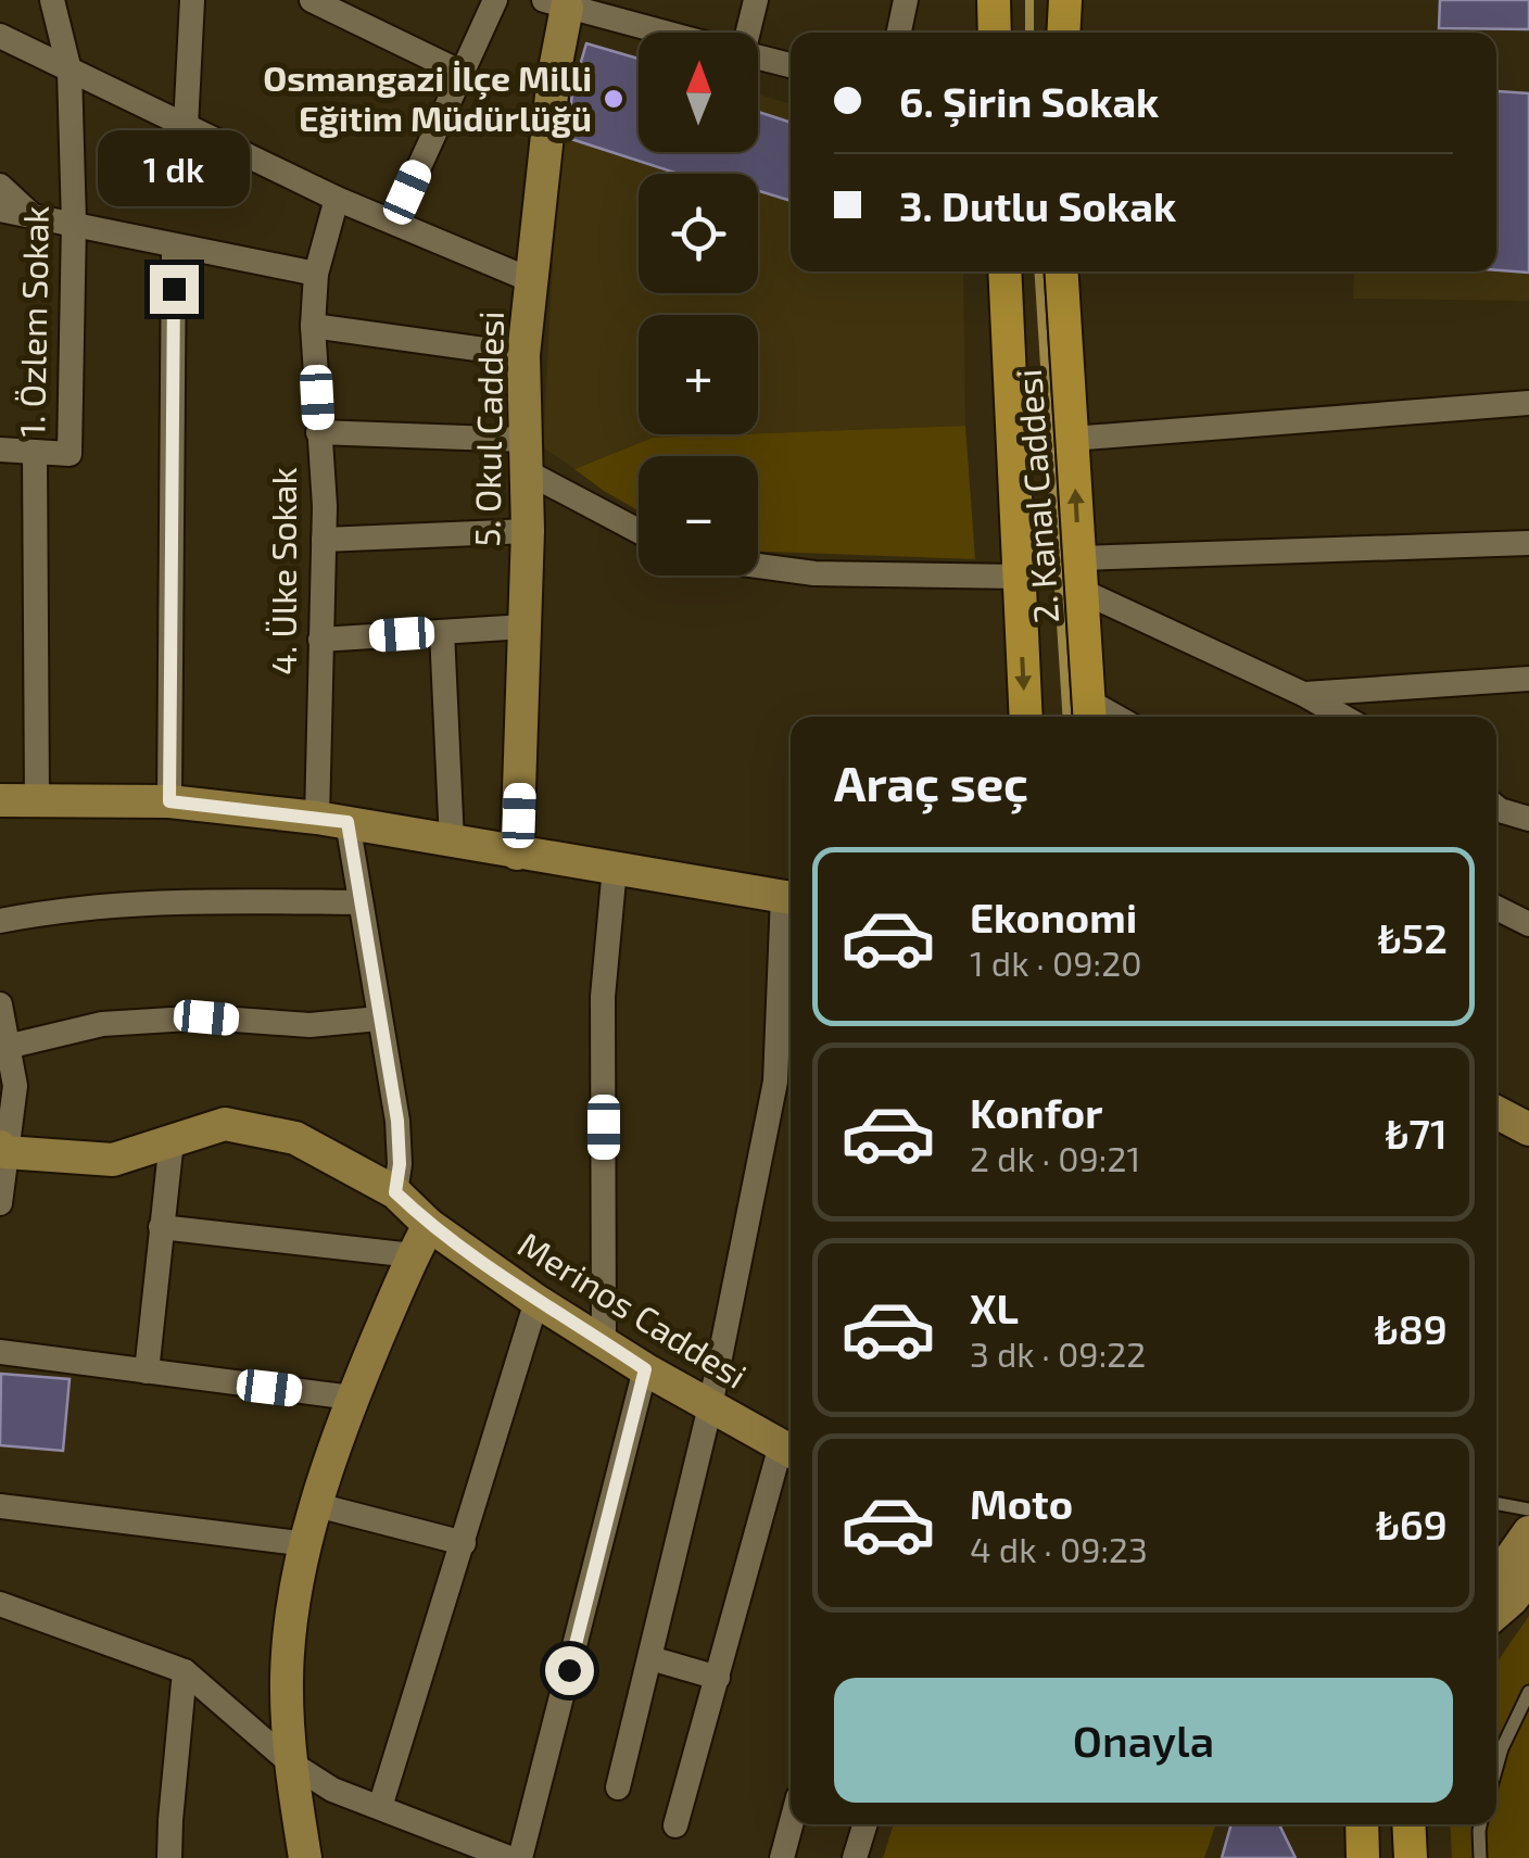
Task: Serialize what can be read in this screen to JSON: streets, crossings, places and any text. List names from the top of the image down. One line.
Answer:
{"streets":{"main road":["5. Okul Caddesi","2. Kanal Caddesi","Merinos Caddesi"],"street":["1. Özlem Sokak","4. Ülke Sokak"]},"crossings":[["4. Ülke Sokak","Merinos Caddesi"]],"places":["Osmangazi İlçe Milli Eğitim Müdürlüğü"],"north":"top","page":{"map_buttons":["+","−"],"banner":["6. Şirin Sokak","3. Dutlu Sokak"],"bubble":"1 dk","heading":"Araç seç","list":[{"name":"Ekonomi","note":"1 dk · 09:20","value":"₺52"},{"name":"Konfor","note":"2 dk · 09:21","value":"₺71"},{"name":"XL","note":"3 dk · 09:22","value":"₺89"},{"name":"Moto","note":"4 dk · 09:23","value":"₺69"}],"buttons":"Onayla"}}
